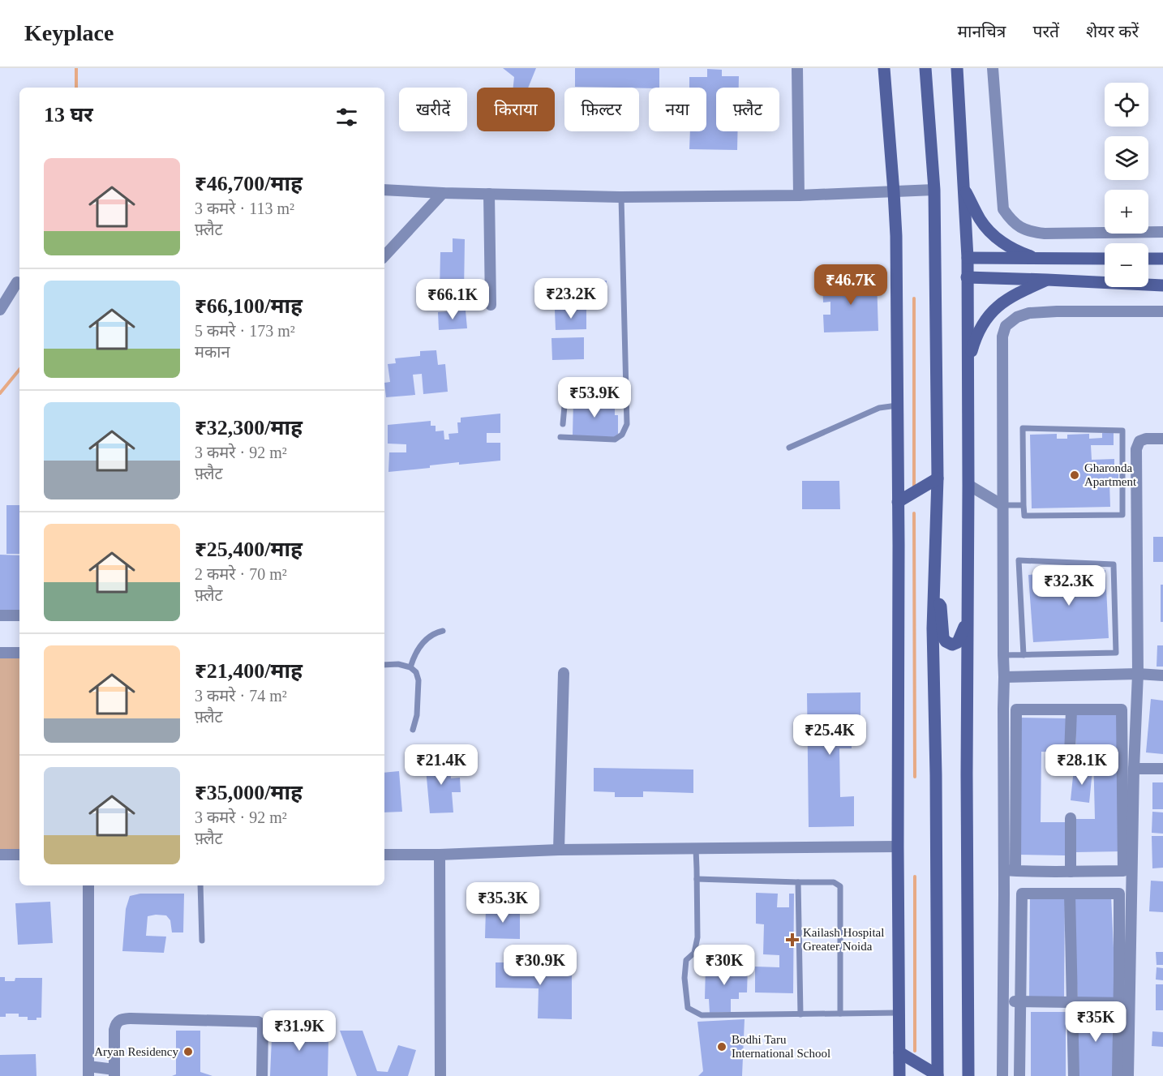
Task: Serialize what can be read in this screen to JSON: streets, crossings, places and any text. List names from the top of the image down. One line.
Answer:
{"places":{"other":["Gharonda Apartment","Bodhi Taru International School","Aryan Residency"],"health":["Kailash Hospital Greater Noida"]},"page":{"header":"Keyplace","nav":["मानचित्र","परतें","शेयर करें"],"map_buttons":["+","−"],"chip":["खरीदें","किराया","फ़िल्टर","नया","फ़्लैट"],"heading":"13 घर","list":[{"name":"₹46,700/माह","note":"3 कमरे · 113 m² · फ़्लैट"},{"name":"₹66,100/माह","note":"5 कमरे · 173 m² · मकान"},{"name":"₹32,300/माह","note":"3 कमरे · 92 m² · फ़्लैट"},{"name":"₹25,400/माह","note":"2 कमरे · 70 m² · फ़्लैट"},{"name":"₹21,400/माह","note":"3 कमरे · 74 m² · फ़्लैट"},{"name":"₹35,000/माह","note":"3 कमरे · 92 m² · फ़्लैट"}],"price":["₹46.7K","₹23.2K","₹66.1K","₹53.9K","₹32.3K","₹25.4K","₹21.4K","₹28.1K","₹35.3K","₹30.9K","₹30K","₹35K","₹31.9K"]}}
